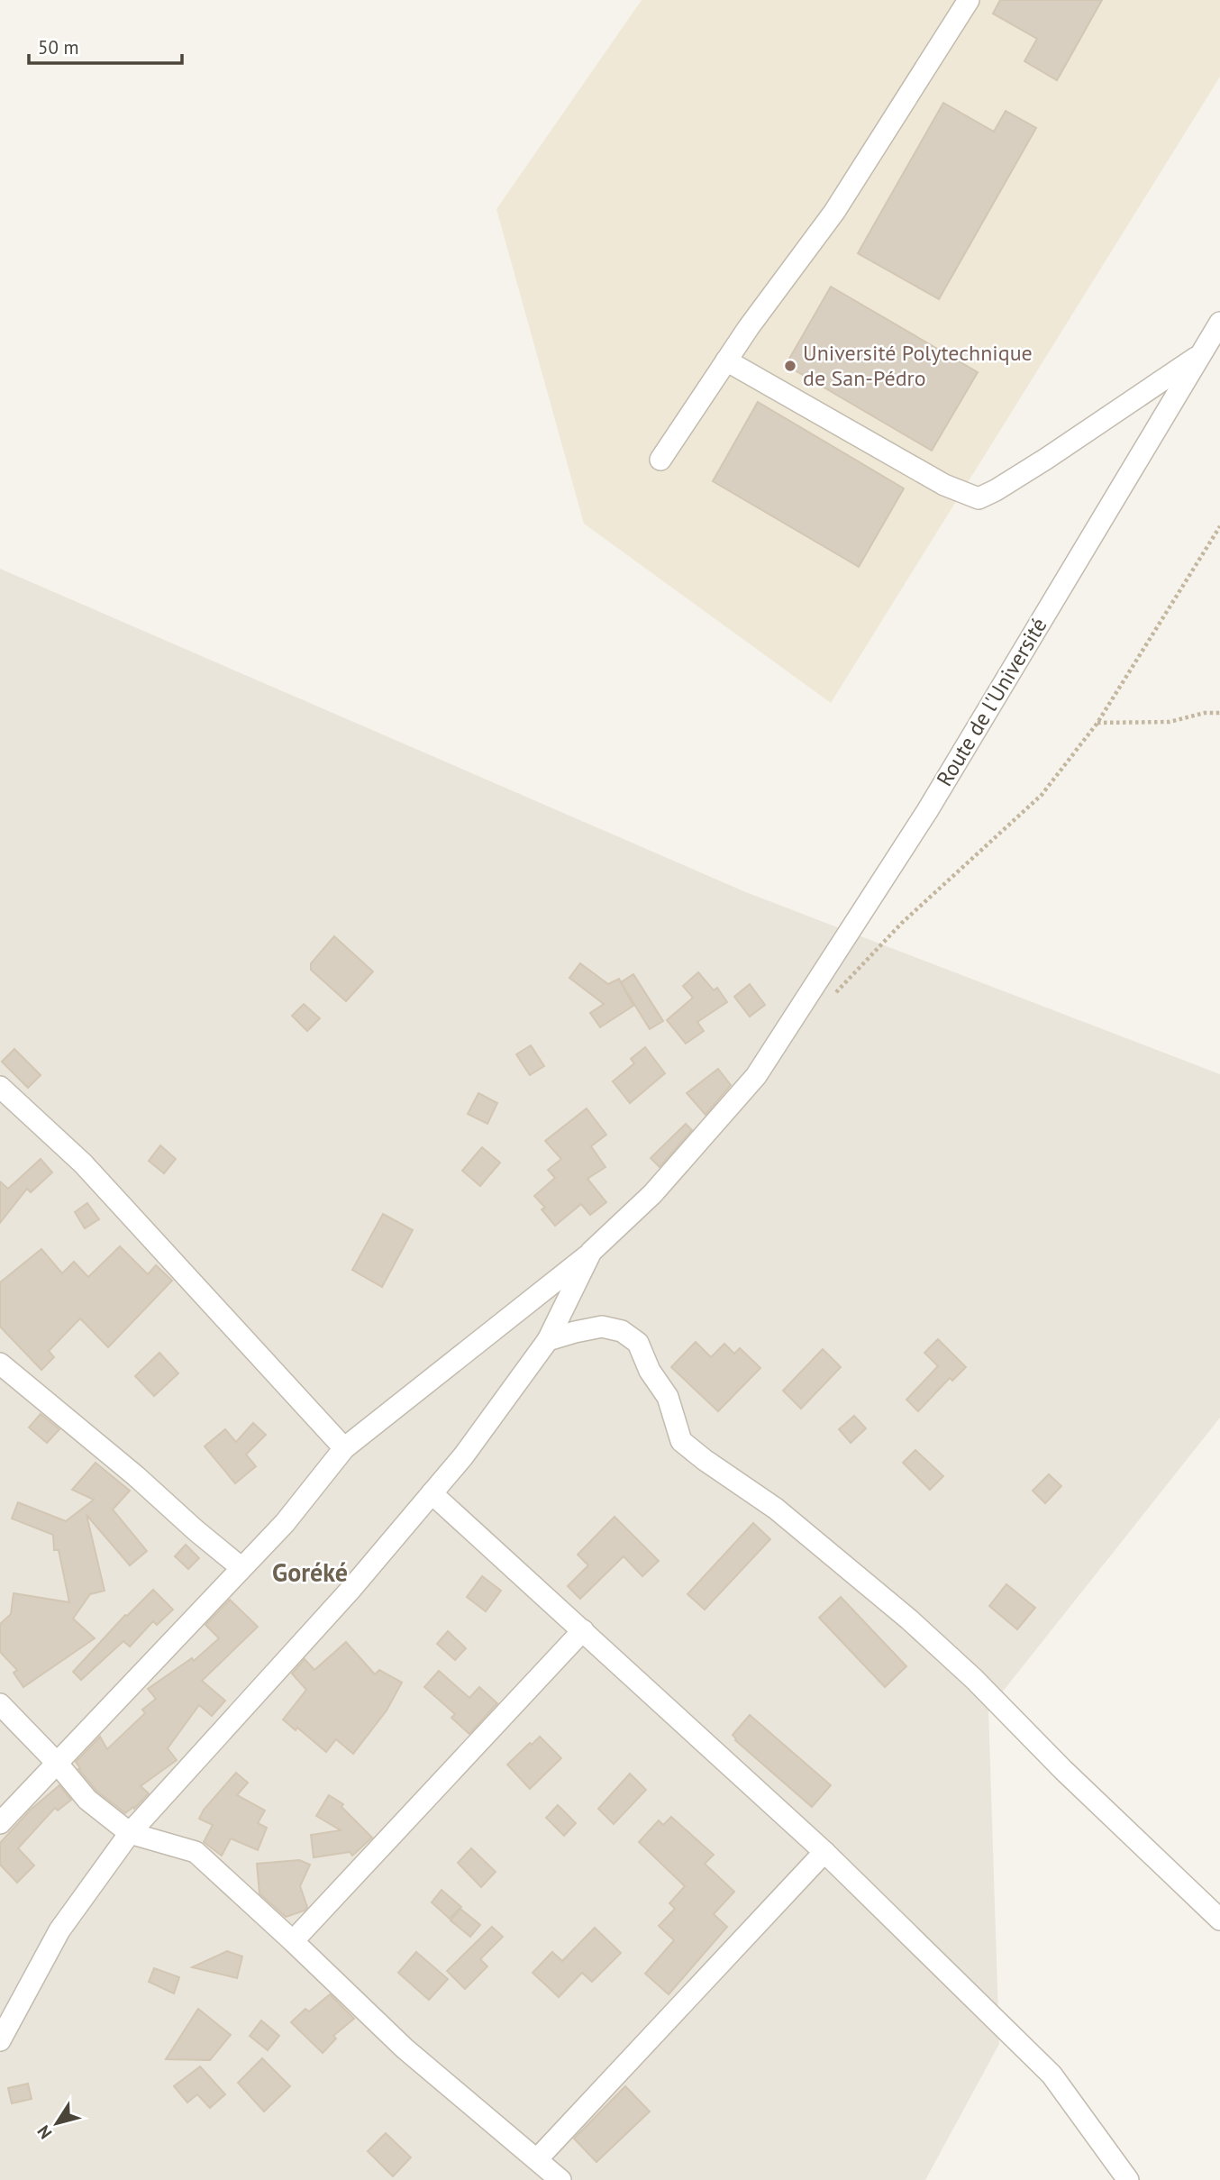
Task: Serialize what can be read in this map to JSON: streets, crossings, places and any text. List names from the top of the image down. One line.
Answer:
{"streets":{"street":["Route de l'Université"]},"districts":["Goréké"],"places":["Université Polytechnique de San-Pédro"],"scale_bar":"50 m","north":"bottom left"}
